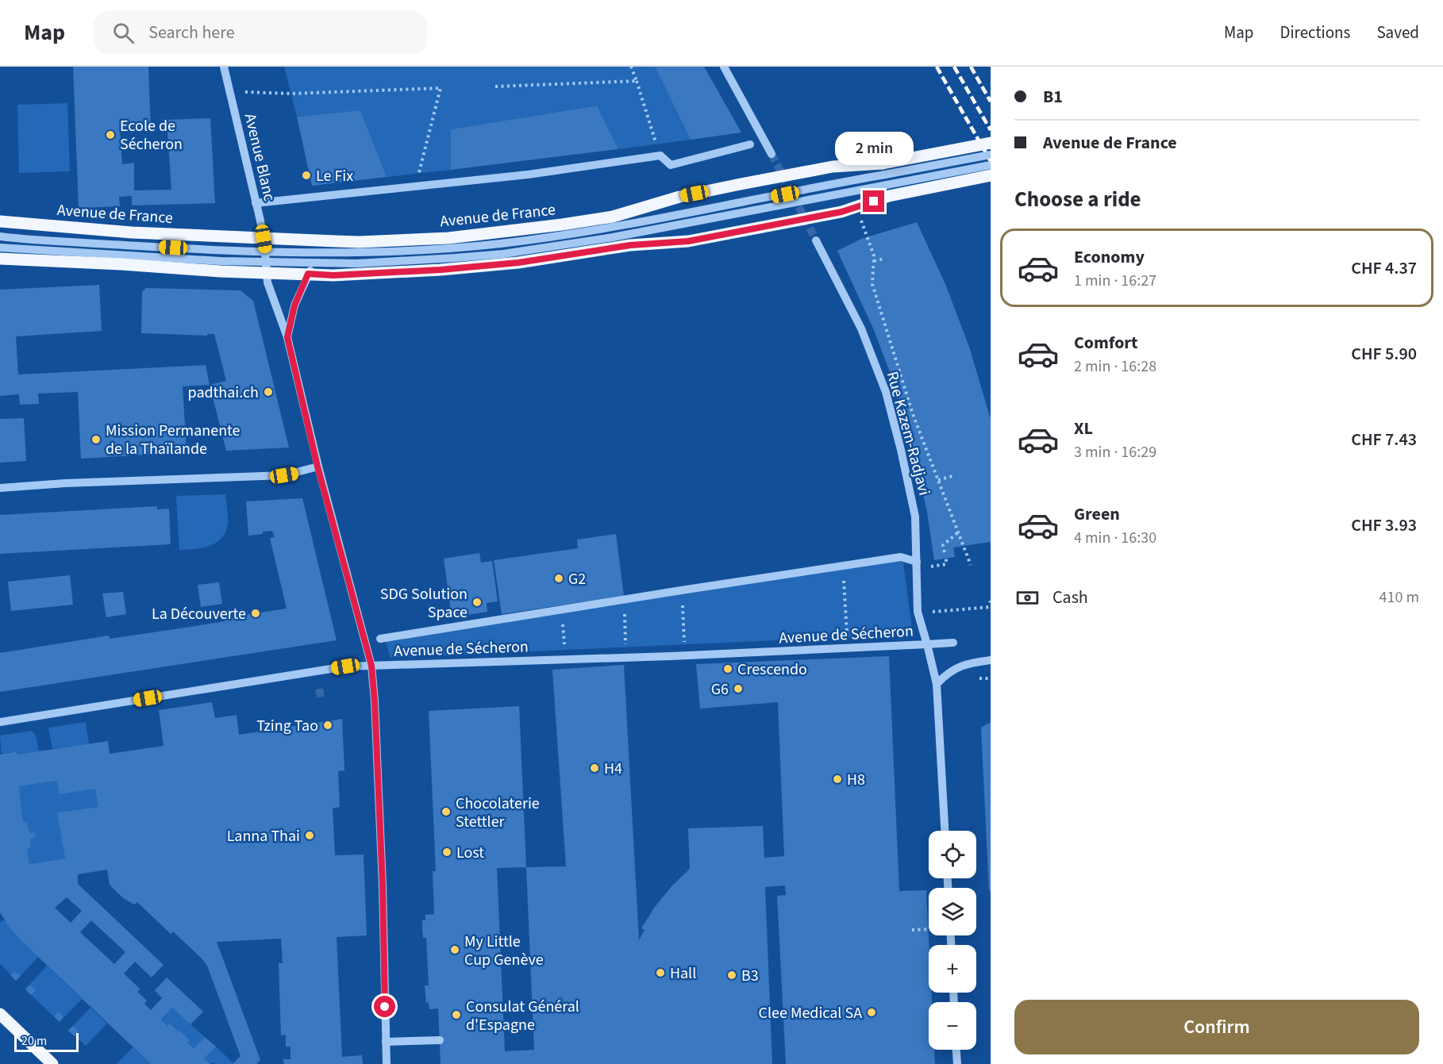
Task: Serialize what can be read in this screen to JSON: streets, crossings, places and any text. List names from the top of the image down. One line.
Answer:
{"streets":{"main road":["Avenue de France"],"street":["Avenue Blanc","Rue Kazem-Radjavi","Avenue de Sécheron"]},"crossings":[["Avenue Blanc","Avenue de France"],["Avenue Blanc","Avenue de Sécheron"],["Rue Kazem-Radjavi","Avenue de Sécheron"]],"places":["Ecole de Sécheron","Le Fix","padthai.ch","Mission Permanente de la Thaïlande","G2","SDG Solution Space","La Découverte","Crescendo","G6","Tzing Tao","H4","H8","Chocolaterie Stettler","Lanna Thai","Lost","My Little Cup Genève","Hall","B3","Clee Medical SA","Consulat Général d'Espagne"],"scale_bar":"20 m","page":{"header":"Map","search":"Search here","nav":["Map","Directions","Saved"],"banner":["B1","Avenue de France"],"bubble":"2 min","heading":"Choose a ride","list":[{"name":"Economy","note":"1 min · 16:27","value":"CHF 4.37"},{"name":"Comfort","note":"2 min · 16:28","value":"CHF 5.90"},{"name":"XL","note":"3 min · 16:29","value":"CHF 7.43"},{"name":"Green","note":"4 min · 16:30","value":"CHF 3.93"}],"pay":["Cash","410 m"],"map_buttons":["+","−"],"buttons":"Confirm","scale":"20 m"}}
